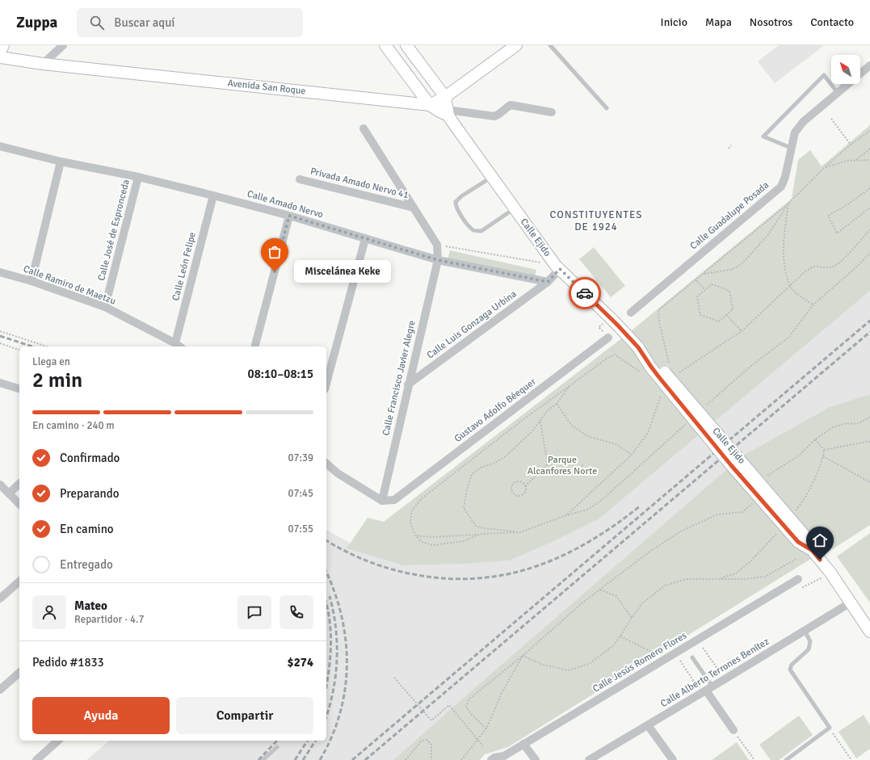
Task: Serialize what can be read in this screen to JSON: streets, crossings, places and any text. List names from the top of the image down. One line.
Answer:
{"streets":{"street":["Avenida San Roque","Privada Amado Nervo 41","Calle Amado Nervo","Calle Guadalupe Posada","Calle José de Espronceda","Calle Ejido","Calle León Felipe","Calle Ramiro de Maetzu","Calle Luis Gonzaga Urbina","Calle Francisco Javier Alegre","Gustavo Adolfo Béequer","Calle Jesús Romero Flores","Calle Alberto Terrones Benítez"]},"crossings":[["Avenida San Roque","Calle Ejido"],["Privada Amado Nervo 41","Calle Amado Nervo"],["Privada Amado Nervo 41","Calle Francisco Javier Alegre"],["Calle Amado Nervo","Calle José de Espronceda"],["Calle Amado Nervo","Calle León Felipe"],["Calle Amado Nervo","Calle Luis Gonzaga Urbina"],["Calle Amado Nervo","Calle Francisco Javier Alegre"],["Calle José de Espronceda","Calle Ramiro de Maetzu"],["Calle Ejido","Calle Alberto Terrones Benítez"],["Calle León Felipe","Calle Ramiro de Maetzu"],["Calle Luis Gonzaga Urbina","Calle Francisco Javier Alegre"],["Calle Francisco Javier Alegre","Gustavo Adolfo Béequer"]],"districts":["CONSTITUYENTES DE 1924"],"parks":["Parque Alcanfores Norte"],"places":["Miscelánea Keke"],"north":"top left","page":{"header":"Zuppa","search":"Buscar aquí","nav":["Inicio","Mapa","Nosotros","Contacto"],"bubble":"Miscelánea Keke","heading":["2 min","Llega en","08:10–08:15"],"panel":["Mateo","Repartidor · 4.7","Pedido #1833","$274"],"bar":"En camino · 240 m","list":[["Confirmado","07:39"],["Preparando","07:45"],["En camino","07:55"],"Entregado"],"buttons":["Ayuda","Compartir"]}}
